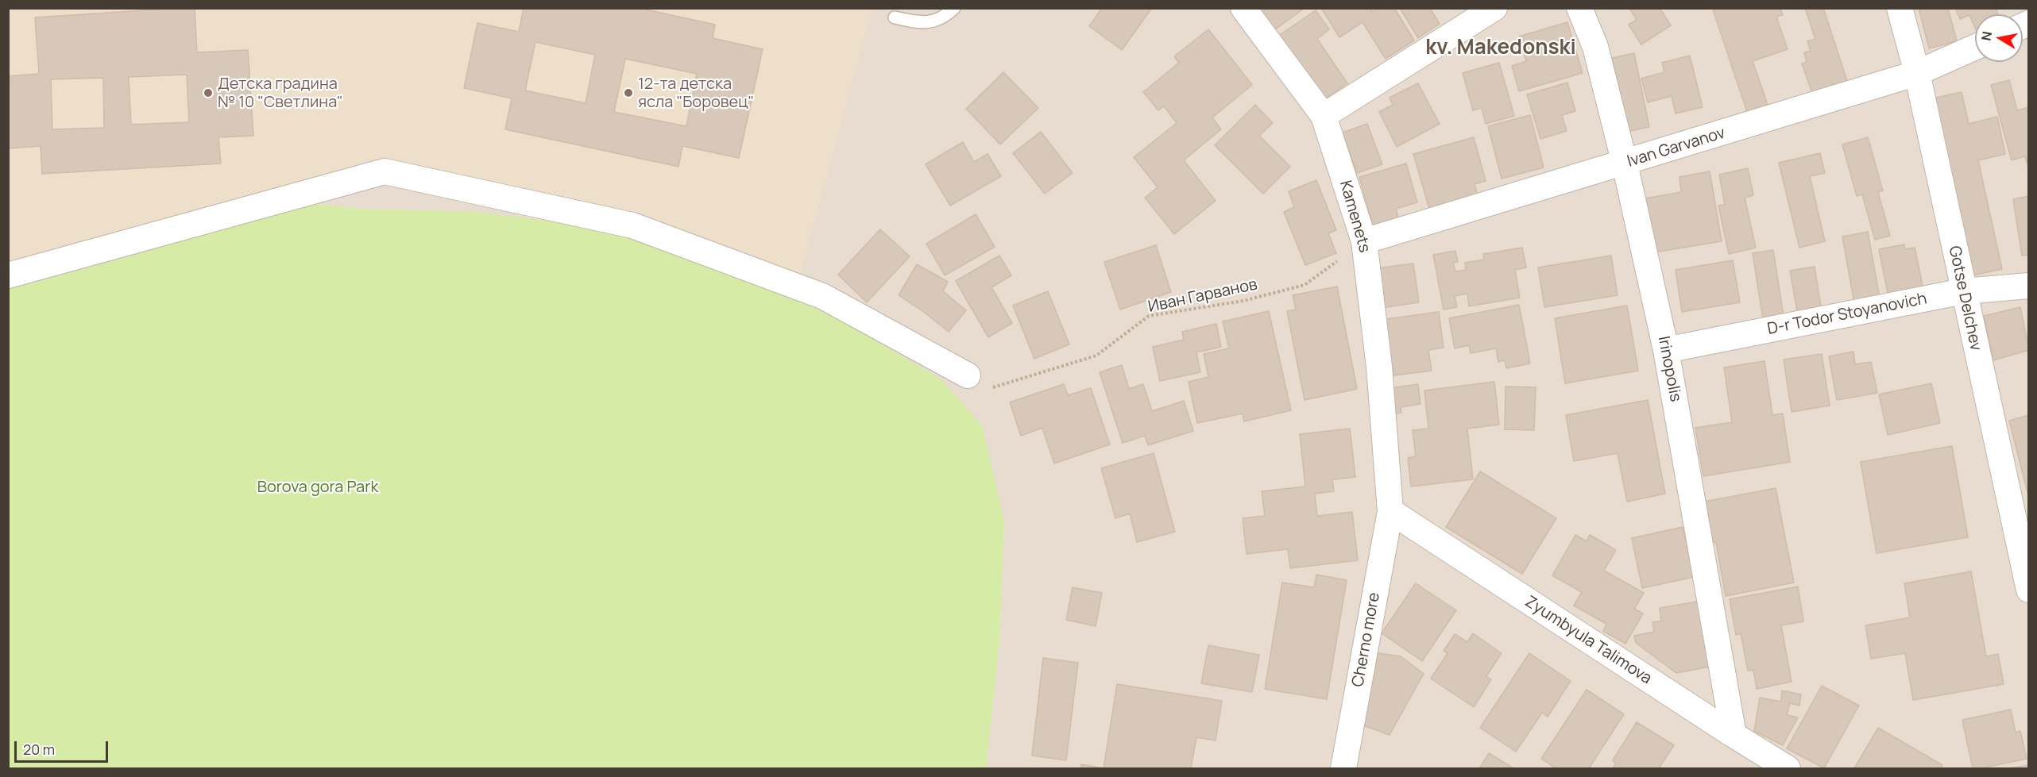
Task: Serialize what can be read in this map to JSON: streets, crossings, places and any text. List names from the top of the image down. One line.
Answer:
{"streets":{"street":["Ivan Garvanov","Kamenets","Gotse Delchev","D-r Todor Stoyanovich","Irinopolis","Cherno more","Zyumbyula Talimova"],"path":["Иван Гарванов"]},"crossings":[["Ivan Garvanov","Kamenets"],["Ivan Garvanov","Иван Гарванов"],["Ivan Garvanov","Gotse Delchev"],["Ivan Garvanov","Irinopolis"],["Kamenets","Иван Гарванов"],["Kamenets","Cherno more"],["Kamenets","Zyumbyula Talimova"],["Gotse Delchev","D-r Todor Stoyanovich"],["D-r Todor Stoyanovich","Irinopolis"],["Irinopolis","Zyumbyula Talimova"],["Cherno more","Zyumbyula Talimova"]],"districts":["kv. Makedonski"],"parks":["Borova gora Park"],"places":["Детска градина № 10 \"Светлина\"","12-та детска ясла \"Боровец\""],"scale_bar":"20 m","north":"left"}
